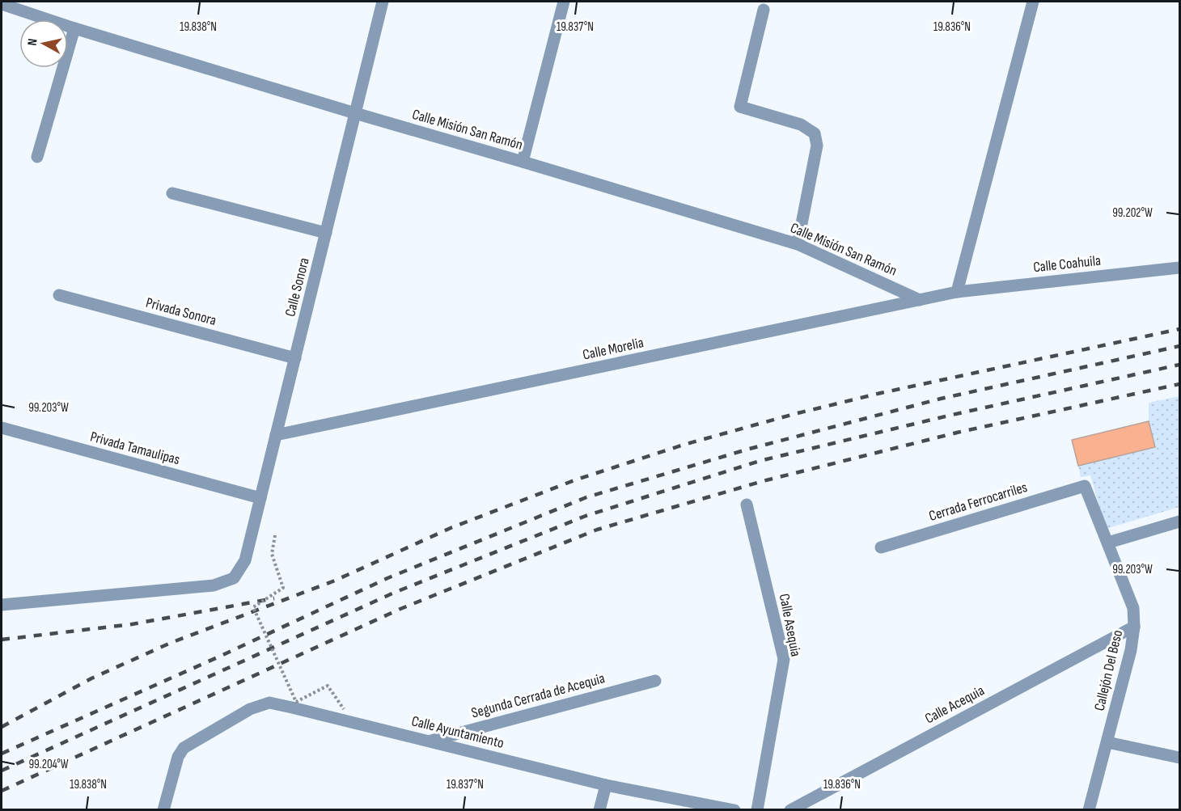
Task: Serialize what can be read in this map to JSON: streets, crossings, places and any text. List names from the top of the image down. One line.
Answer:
{"streets":{"street":["Calle Misión San Ramón","Calle Coahuila","Calle Sonora","Privada Sonora","Calle Morelia","Privada Tamaulipas","Cerrada Ferrocarriles","Calle Asequia","Callejón Del Beso","Segunda Cerrada de Acequia","Calle Acequia","Calle Ayuntamiento"]},"crossings":[["Calle Misión San Ramón","Calle Sonora"],["Calle Misión San Ramón","Calle Morelia"],["Calle Coahuila","Calle Morelia"],["Calle Sonora","Privada Sonora"],["Calle Sonora","Calle Morelia"],["Calle Sonora","Privada Tamaulipas"],["Cerrada Ferrocarriles","Callejón Del Beso"],["Callejón Del Beso","Calle Acequia"],["Segunda Cerrada de Acequia","Calle Ayuntamiento"]],"north":"left","coordinates":["19.838°N","19.837°N","19.836°N","99.202°W","99.203°W","99.204°W"]}
